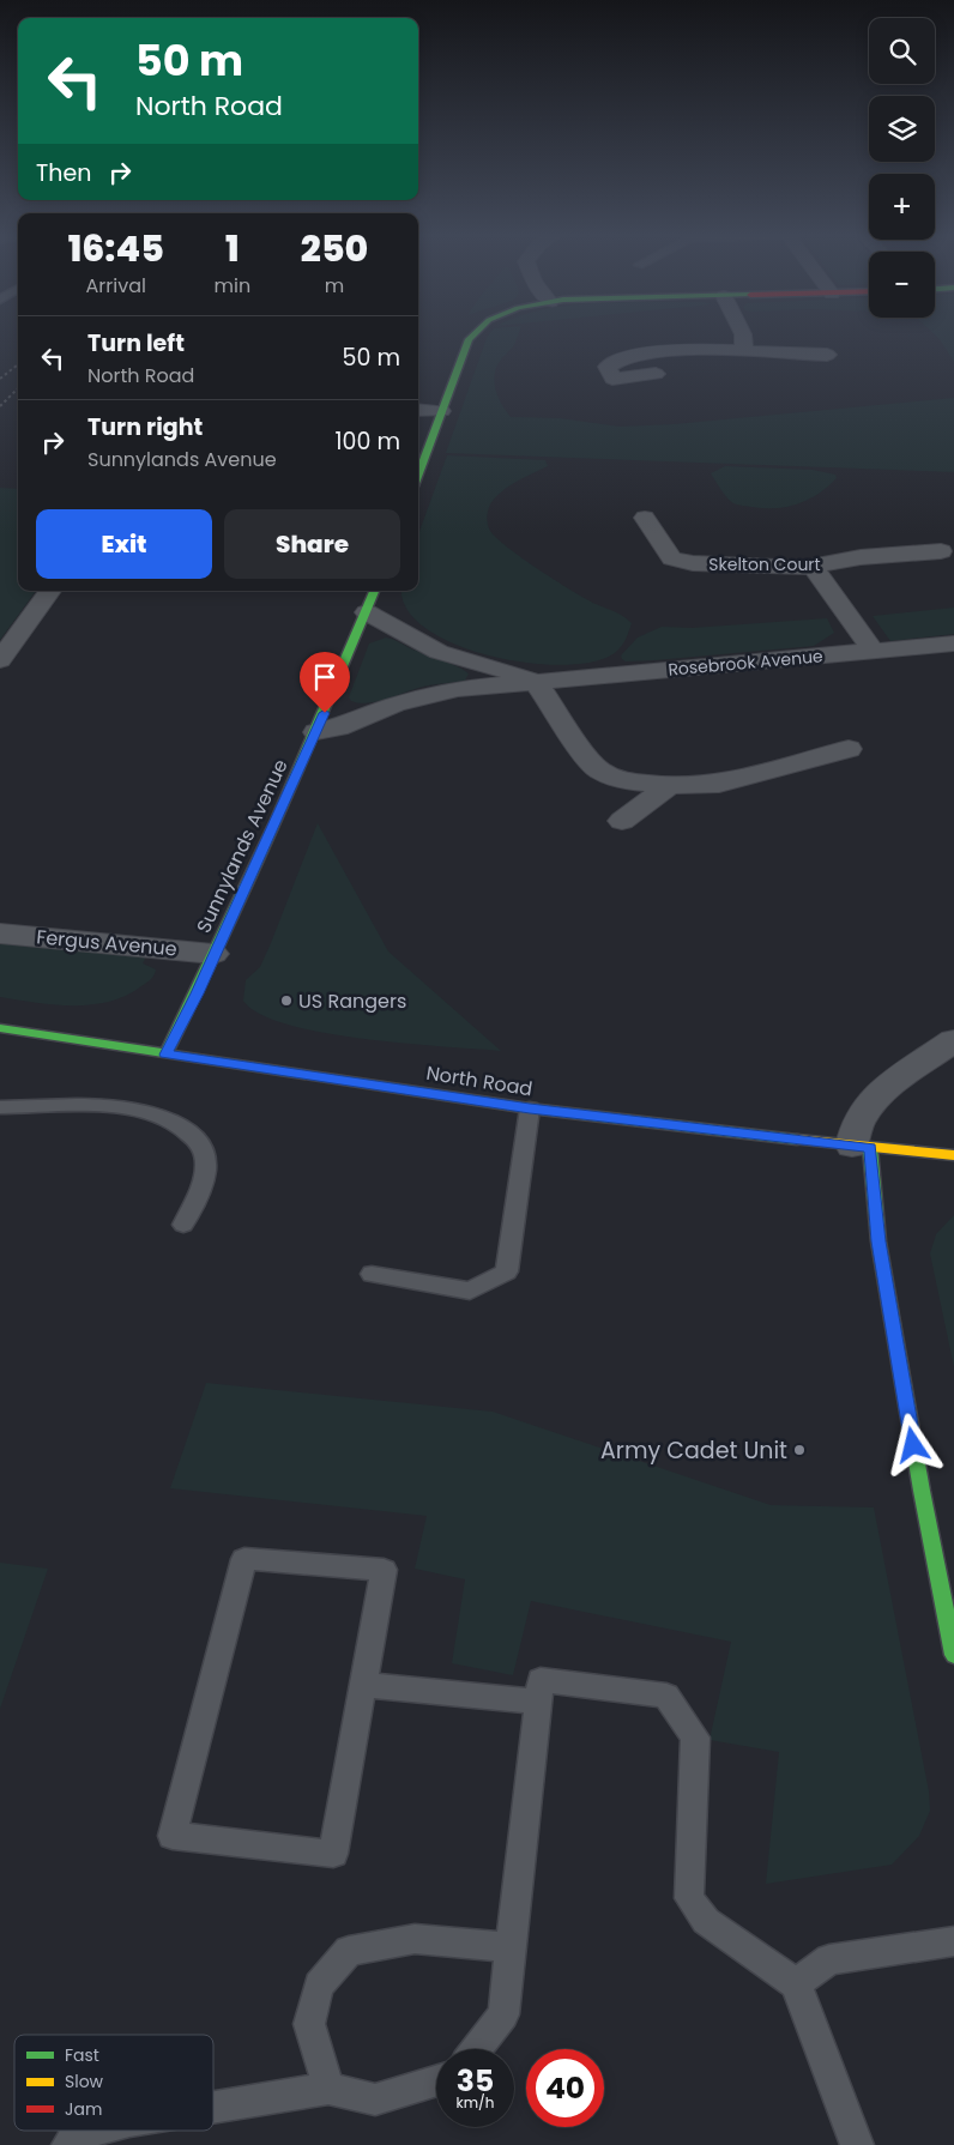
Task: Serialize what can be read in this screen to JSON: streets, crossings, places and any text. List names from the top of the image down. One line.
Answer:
{"streets":{"street":["Skelton Court","Rosebrook Avenue","Sunnylands Avenue","Fergus Avenue","North Road"]},"crossings":[["Rosebrook Avenue","Sunnylands Avenue"],["Sunnylands Avenue","Fergus Avenue"],["Sunnylands Avenue","North Road"]],"places":["US Rangers","Army Cadet Unit"],"legend":["Fast","Slow","Jam"],"page":{"map_buttons":["+","−"],"turn":["50 m","North Road"],"then":"Then","eta":["16:45","Arrival","1","min","250","m"],"list":[{"name":"Turn left","note":"North Road","value":"50 m"},{"name":"Turn right","note":"Sunnylands Avenue","value":"100 m"}],"buttons":["Exit","Share"],"speed":"35 km/h","limit":"40"}}
